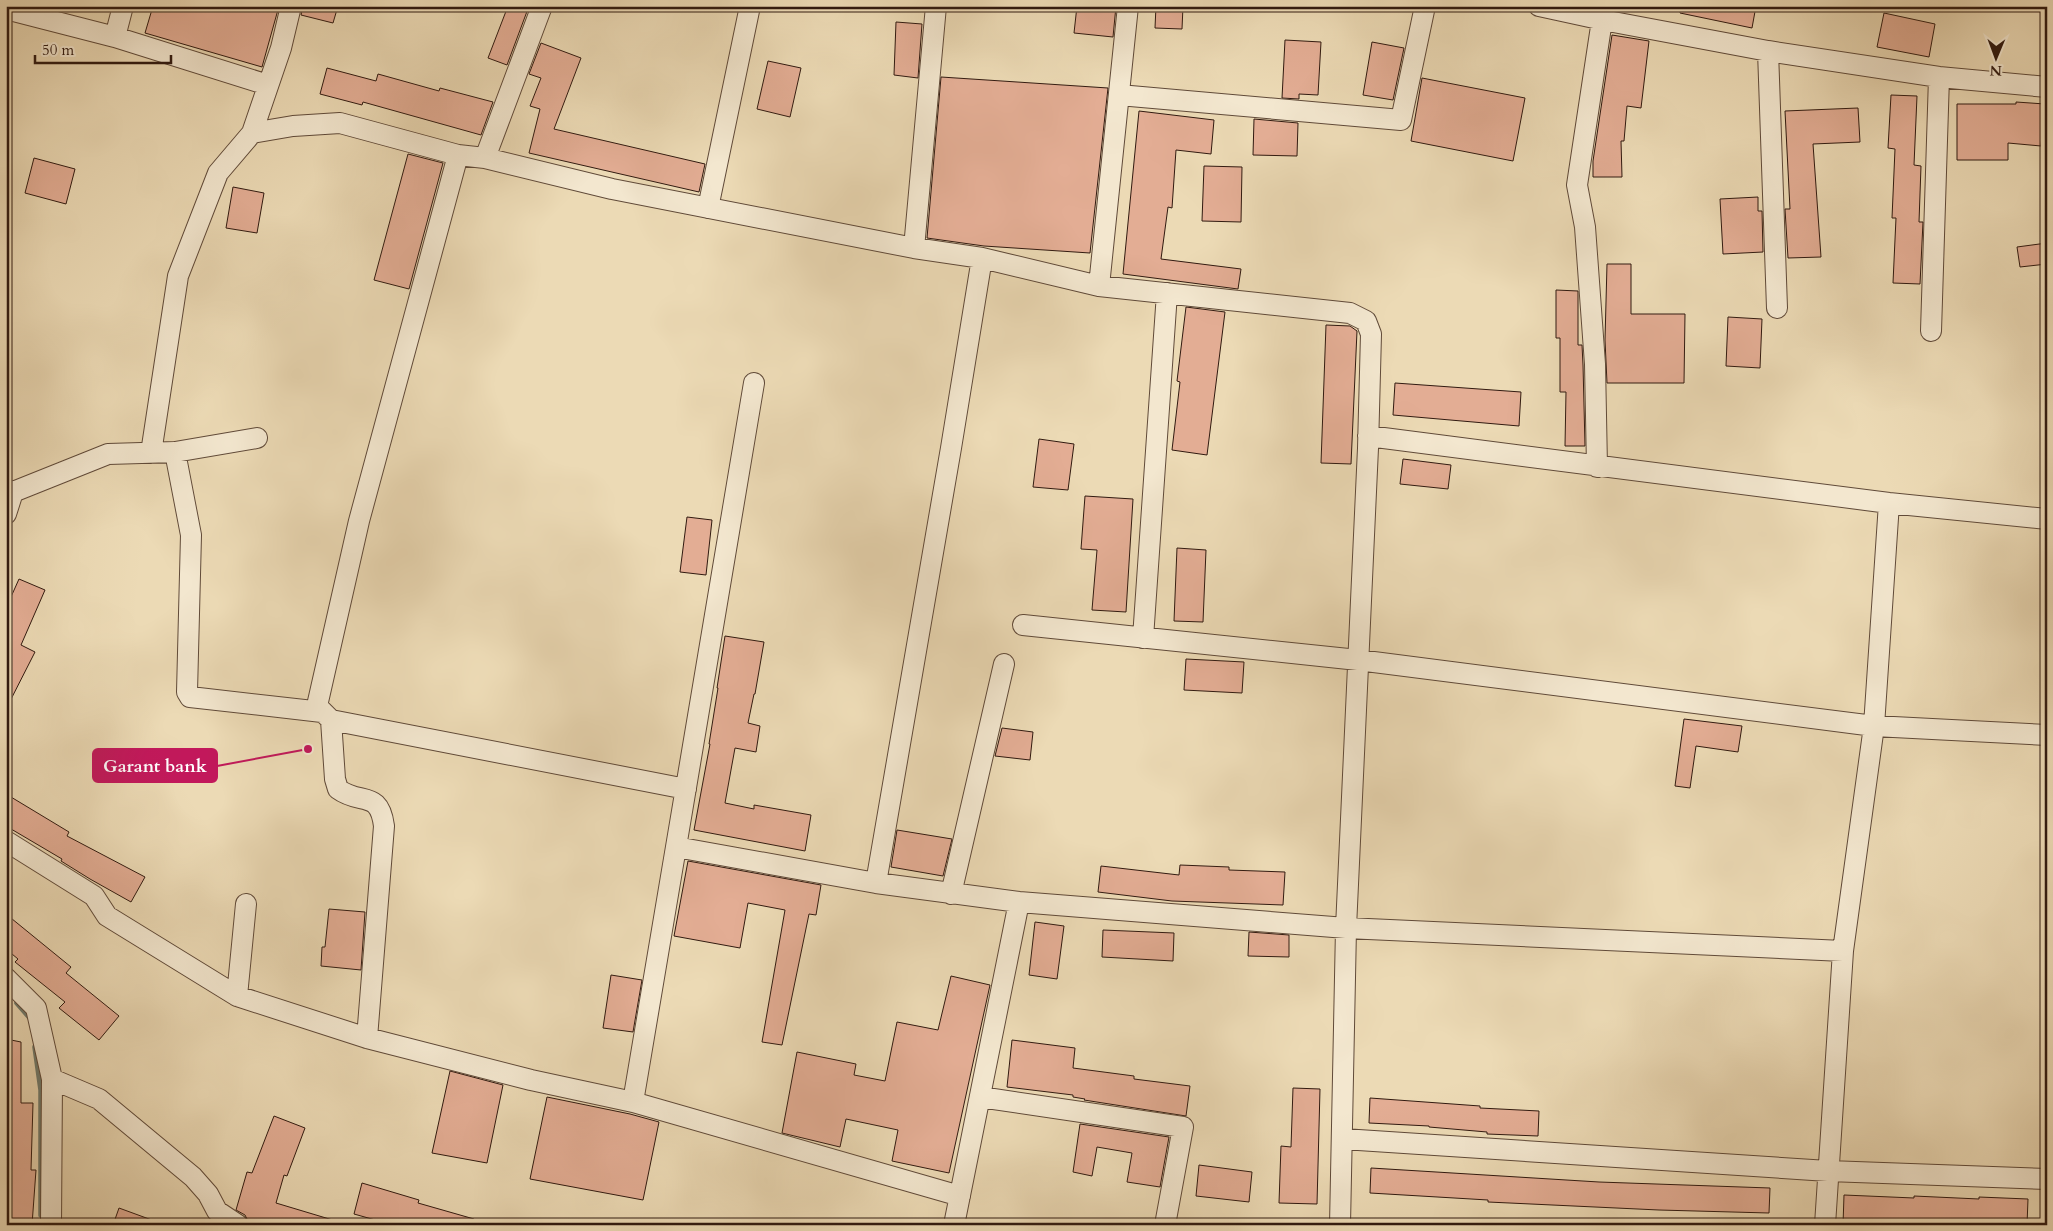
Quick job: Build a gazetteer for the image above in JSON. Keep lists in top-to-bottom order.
{
  "places": ["Garant bank"],
  "scale_bar": "50 m",
  "north": "bottom"
}
